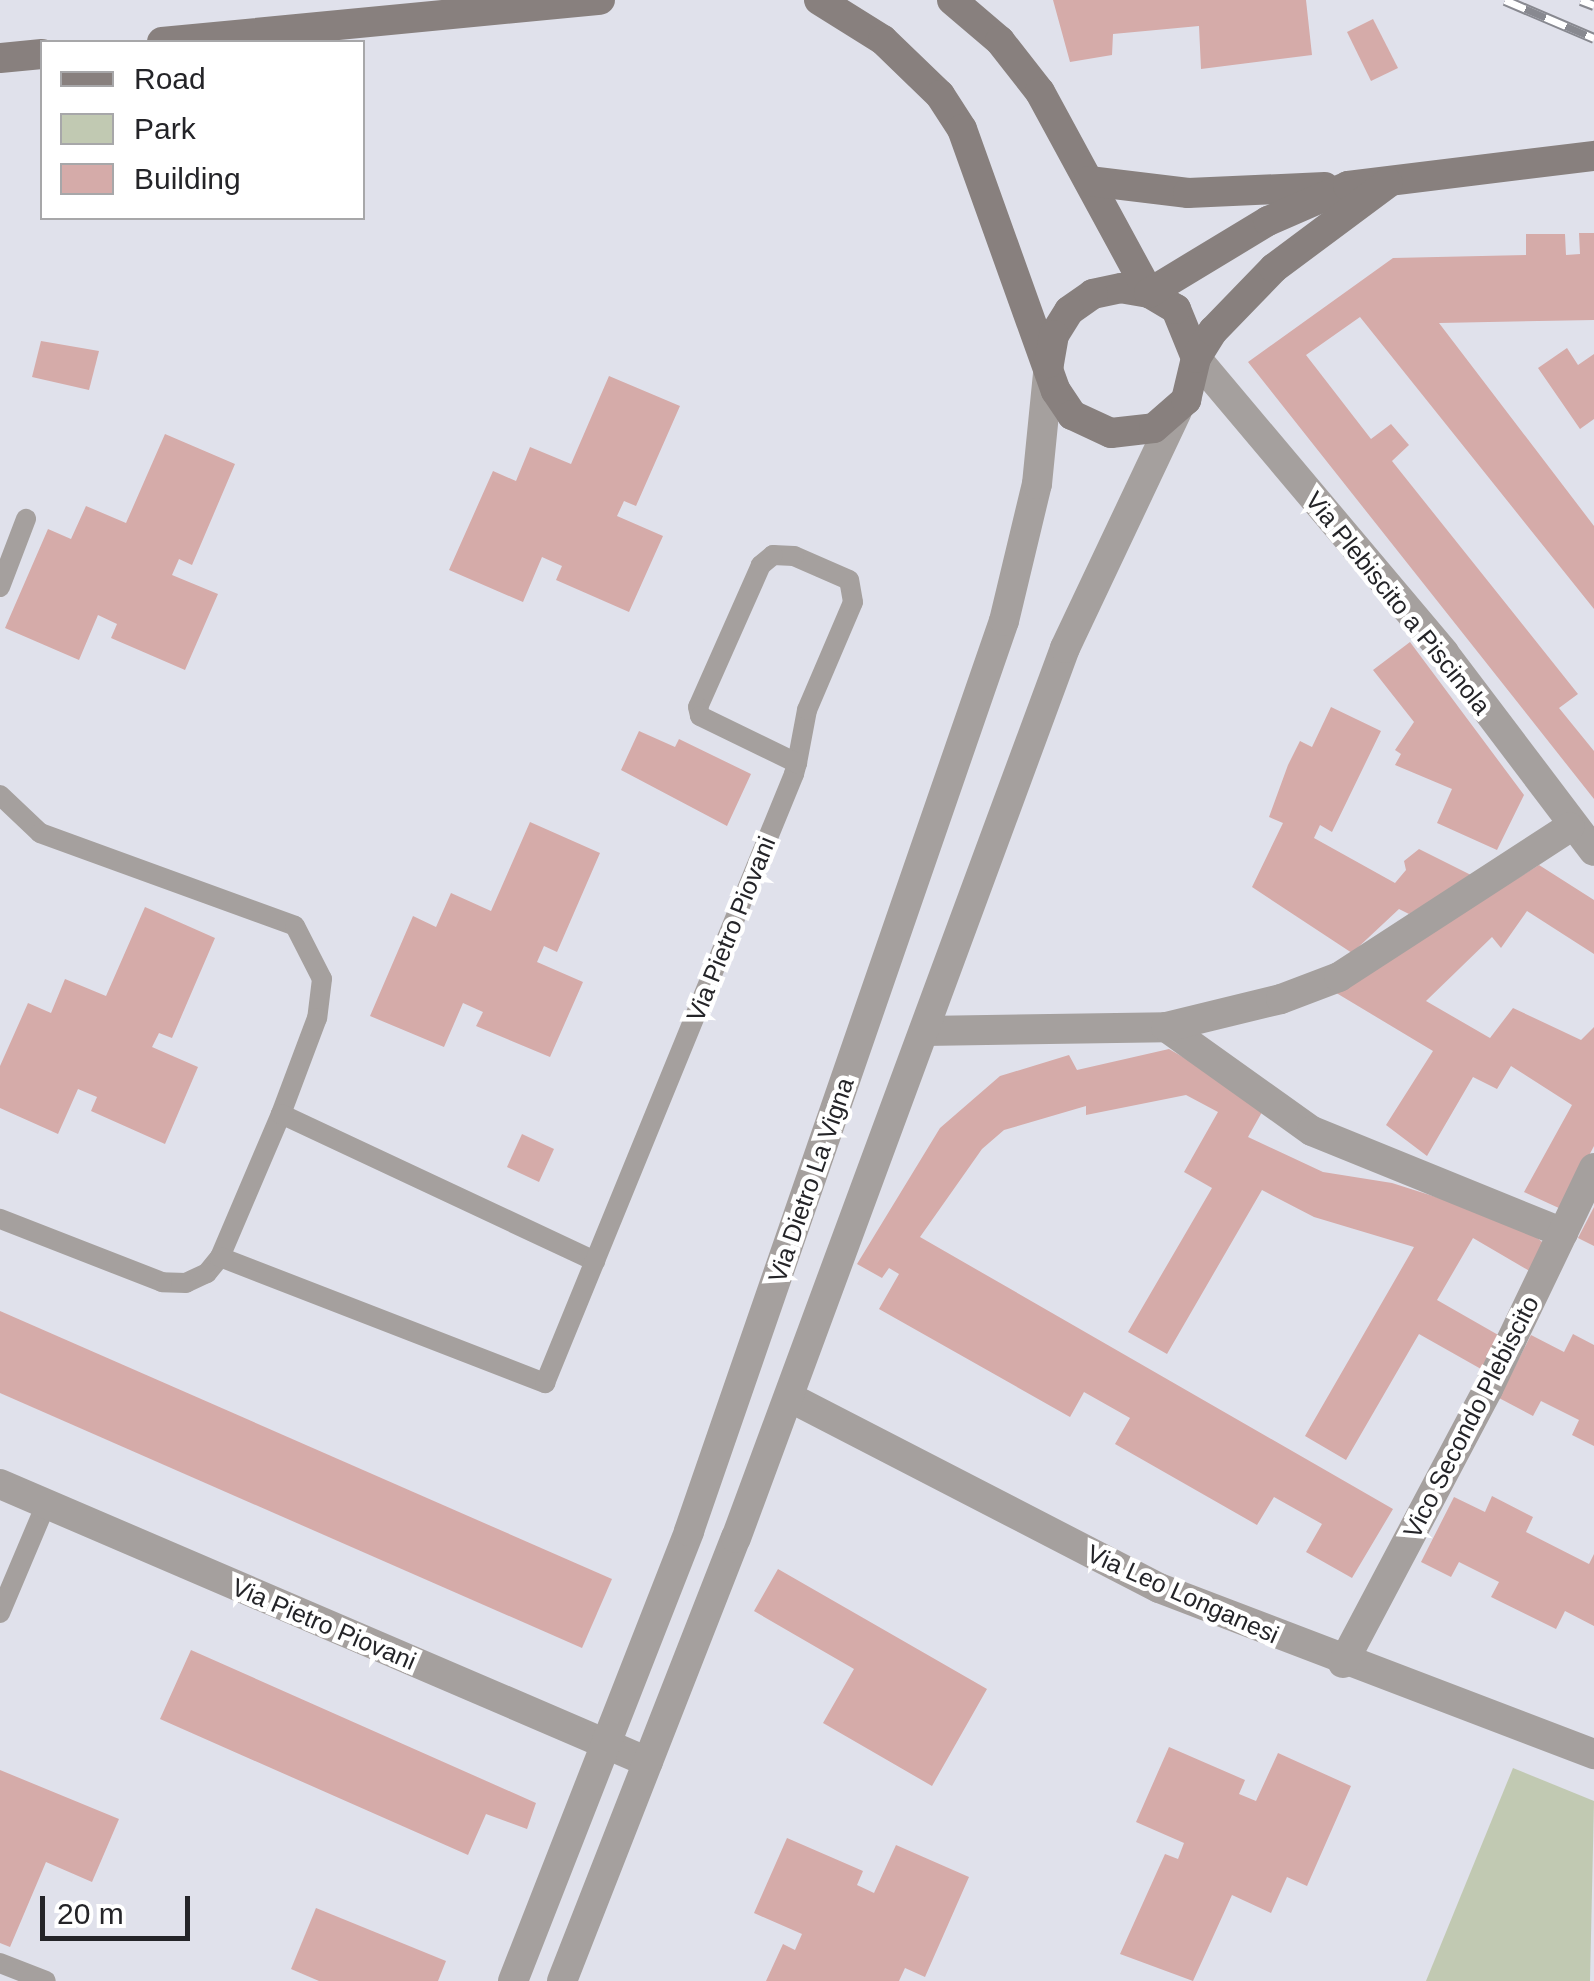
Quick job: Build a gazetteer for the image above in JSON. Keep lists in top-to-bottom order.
{
  "streets": {
    "street": [
      "Via Plebiscito a Piscinola",
      "Via Pietro Piovani",
      "Via Dietro La Vigna",
      "Vico Secondo Plebiscito",
      "Via Leo Longanesi"
    ]
  },
  "crossings": [
    ["Via Plebiscito a Piscinola", "Via Dietro La Vigna"],
    ["Via Pietro Piovani", "Via Dietro La Vigna"],
    ["Via Dietro La Vigna", "Via Leo Longanesi"],
    ["Vico Secondo Plebiscito", "Via Leo Longanesi"]
  ],
  "legend": ["Road", "Park", "Building"],
  "scale_bar": "20 m"
}
